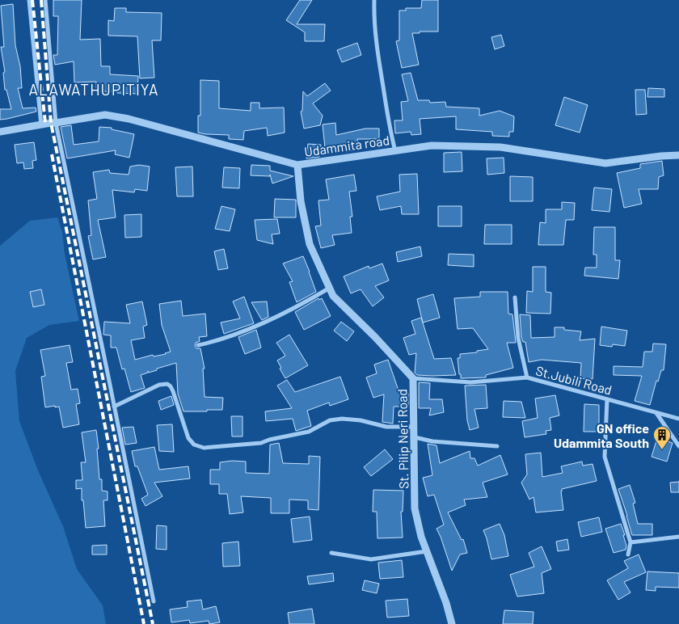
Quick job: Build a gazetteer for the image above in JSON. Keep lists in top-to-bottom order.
{
  "streets": {
    "street": ["Udammita road", "St.Jubili Road", "St. Pilip Neri Road"]
  },
  "crossings": [
    ["Udammita road", "St. Pilip Neri Road"],
    ["St.Jubili Road", "St. Pilip Neri Road"]
  ],
  "districts": ["ALAWATHUPITIYA"],
  "places": {
    "building": ["GN office Udammita South"]
  }
}
